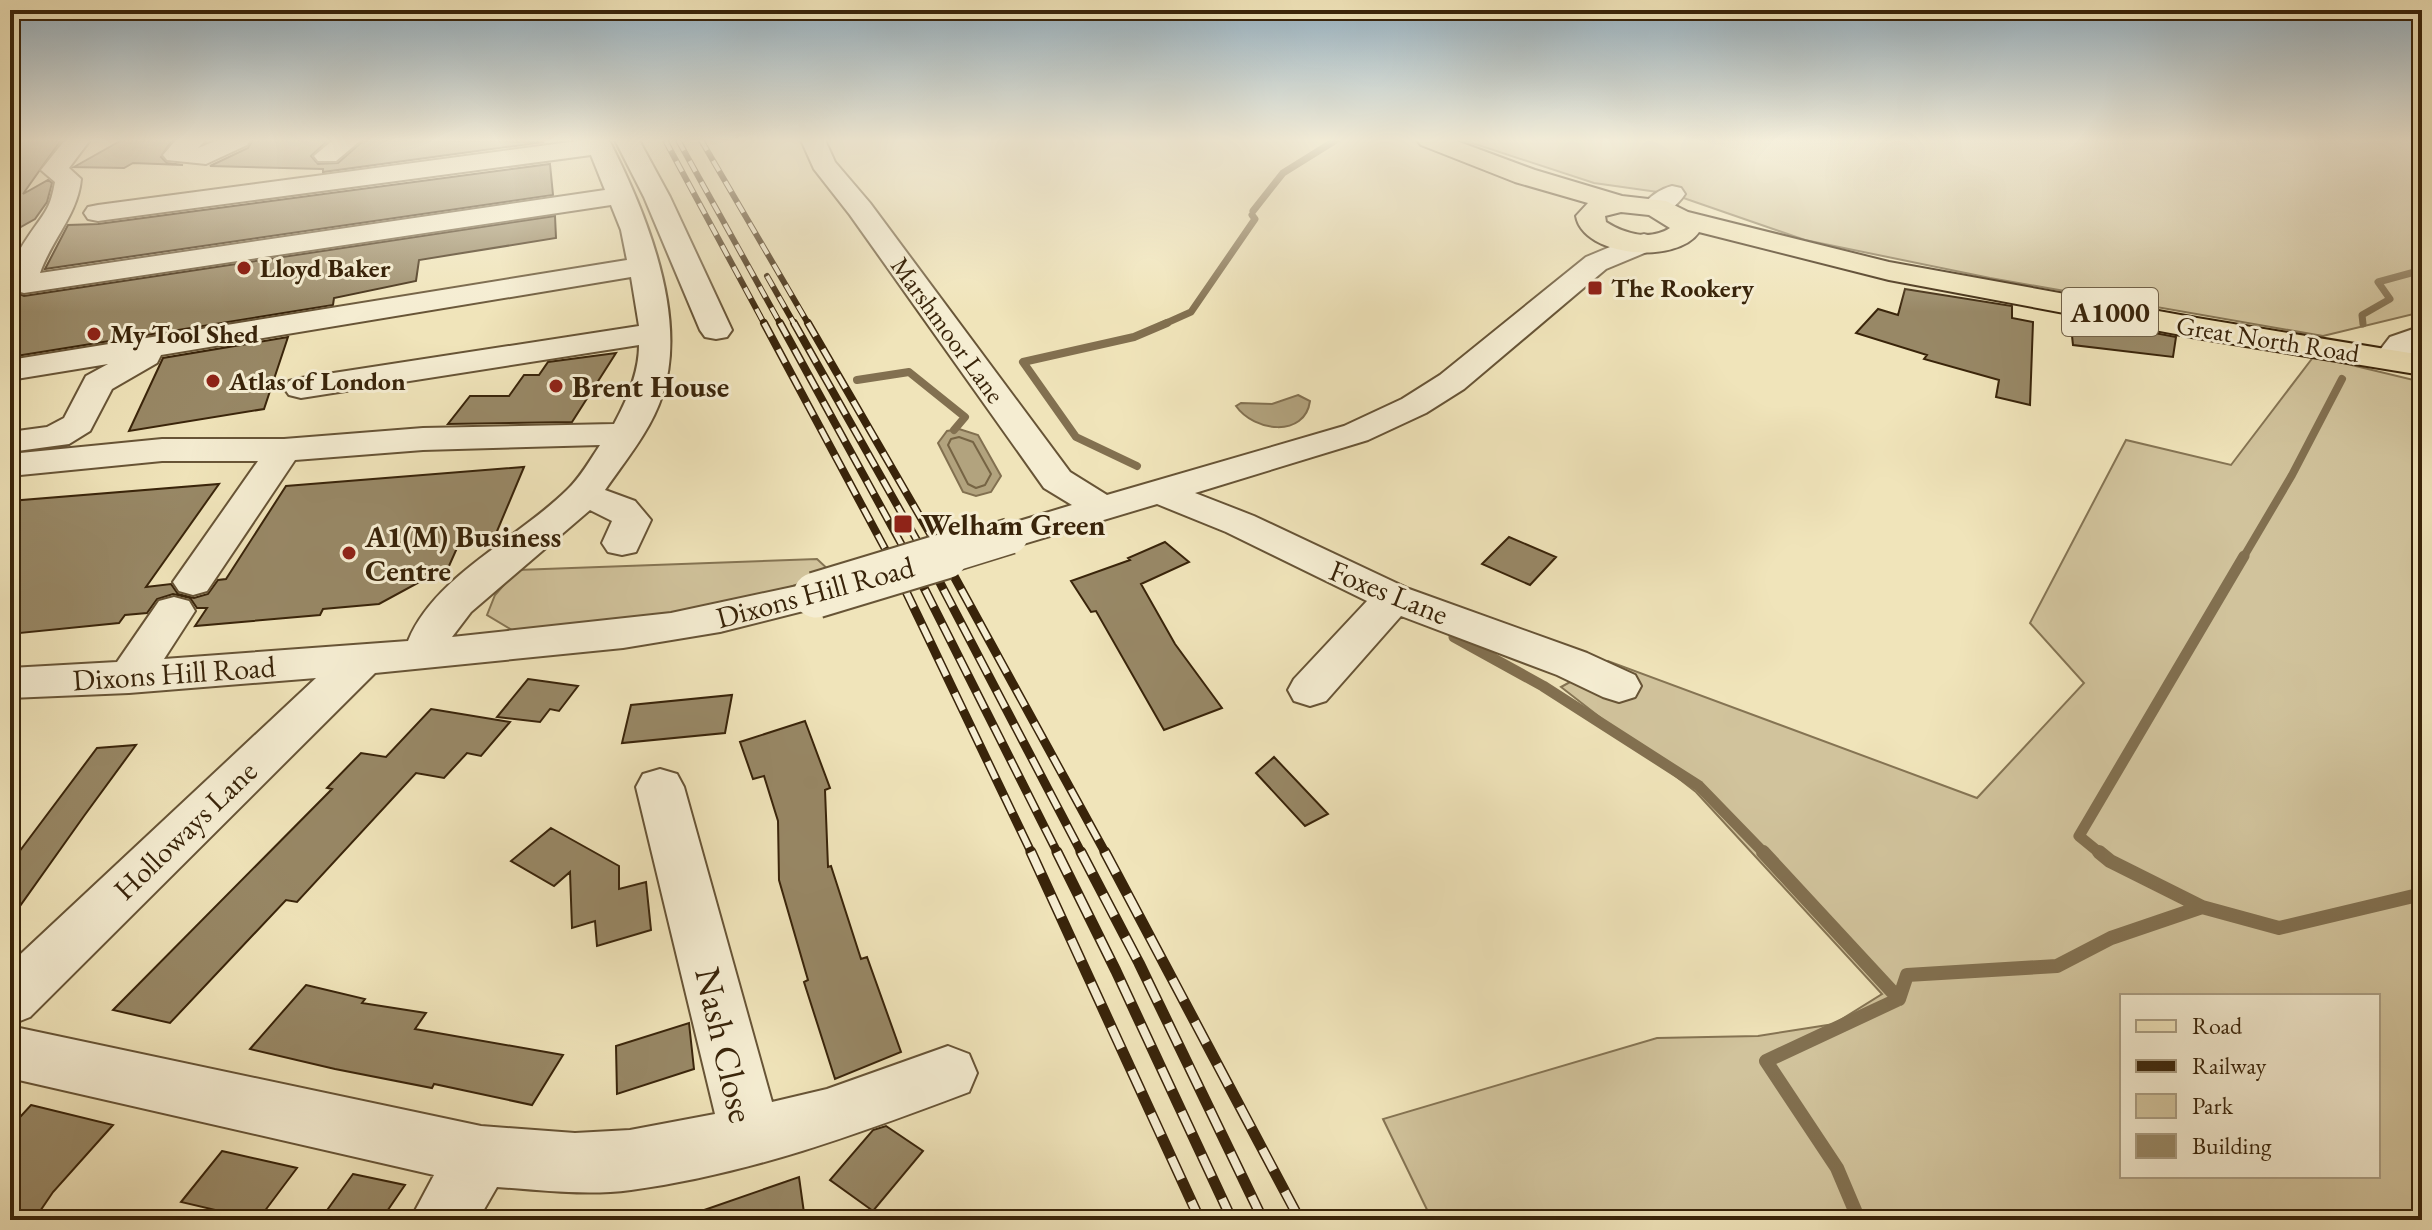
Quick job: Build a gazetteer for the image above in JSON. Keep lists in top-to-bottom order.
{
  "streets": {
    "main road": ["A1000", "Great North Road"],
    "street": [
      "Marshmoor Lane",
      "Dixons Hill Road",
      "Foxes Lane",
      "Holloways Lane",
      "Nash Close"
    ]
  },
  "crossings": [
    ["Marshmoor Lane", "Dixons Hill Road"],
    ["Dixons Hill Road", "Foxes Lane"],
    ["Dixons Hill Road", "Holloways Lane"]
  ],
  "places": {
    "other": [
      "Lloyd Baker",
      "My Tool Shed",
      "Atlas of London",
      "Brent House",
      "A1(M) Business Centre"
    ],
    "transit": ["The Rookery", "Welham Green"]
  },
  "legend": [
    "Road",
    "Railway",
    "Park",
    "Building"
  ]
}
